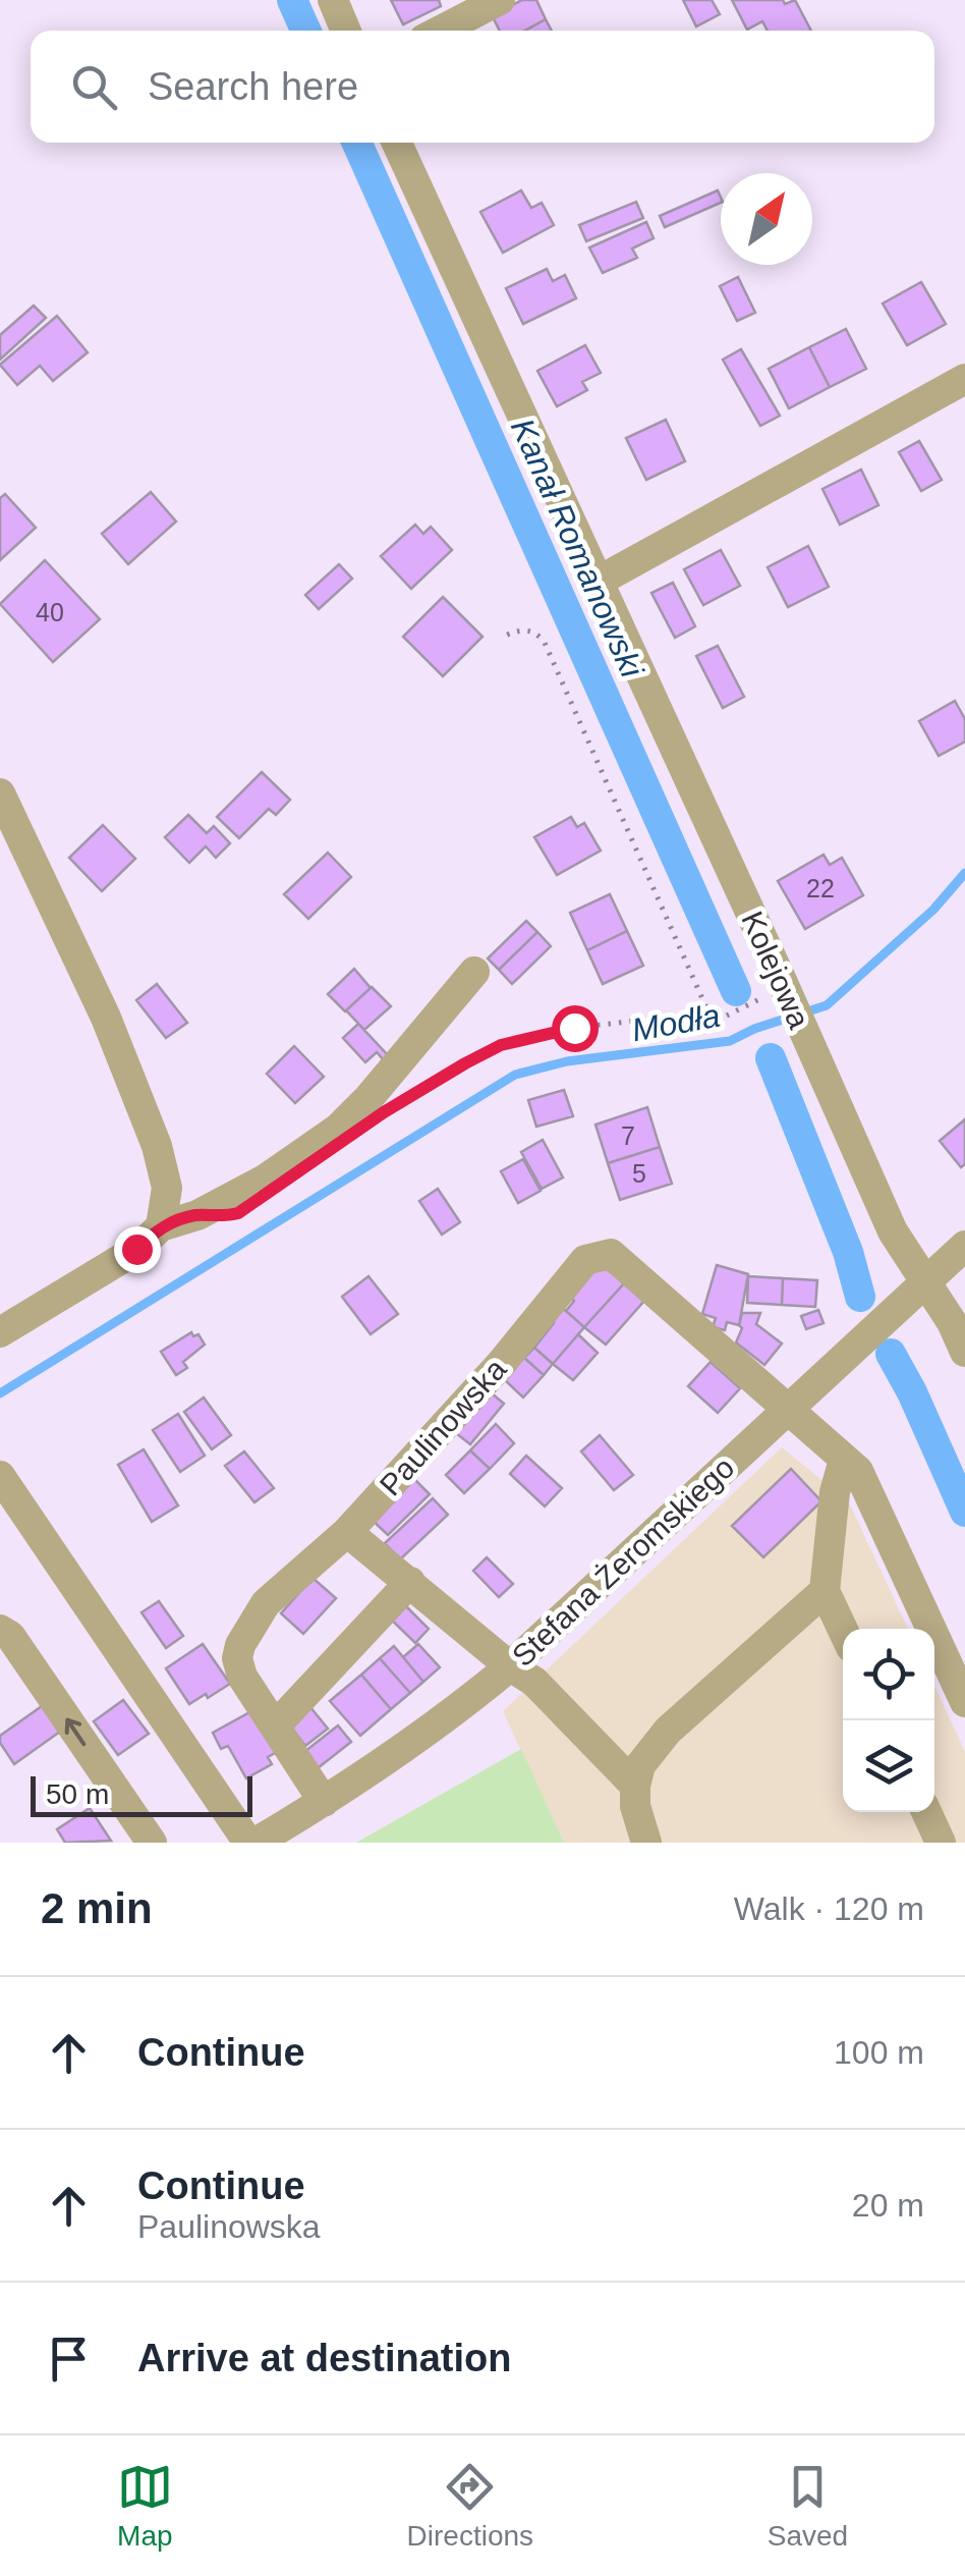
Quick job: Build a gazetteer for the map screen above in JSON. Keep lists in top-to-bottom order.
{
  "streets": {
    "street": ["Kolejowa", "Paulinowska", "Stefana Żeromskiego"]
  },
  "crossings": [
    ["Kolejowa", "Stefana Żeromskiego"],
    ["Paulinowska", "Stefana Żeromskiego"]
  ],
  "water": ["Kanał Romanowski", "Modła"],
  "house_numbers": [
    "40",
    "22",
    "7",
    "5"
  ],
  "scale_bar": "50 m",
  "north": "top right",
  "page": {
    "search": "Search here",
    "scale": "50 m",
    "heading": ["2 min", "Walk · 120 m"],
    "list": [
      ["Continue", "100 m"],
      ["Continue", "Paulinowska", "20 m"],
      "Arrive at destination"
    ],
    "nav": ["Map", "Directions", "Saved"]
  }
}
